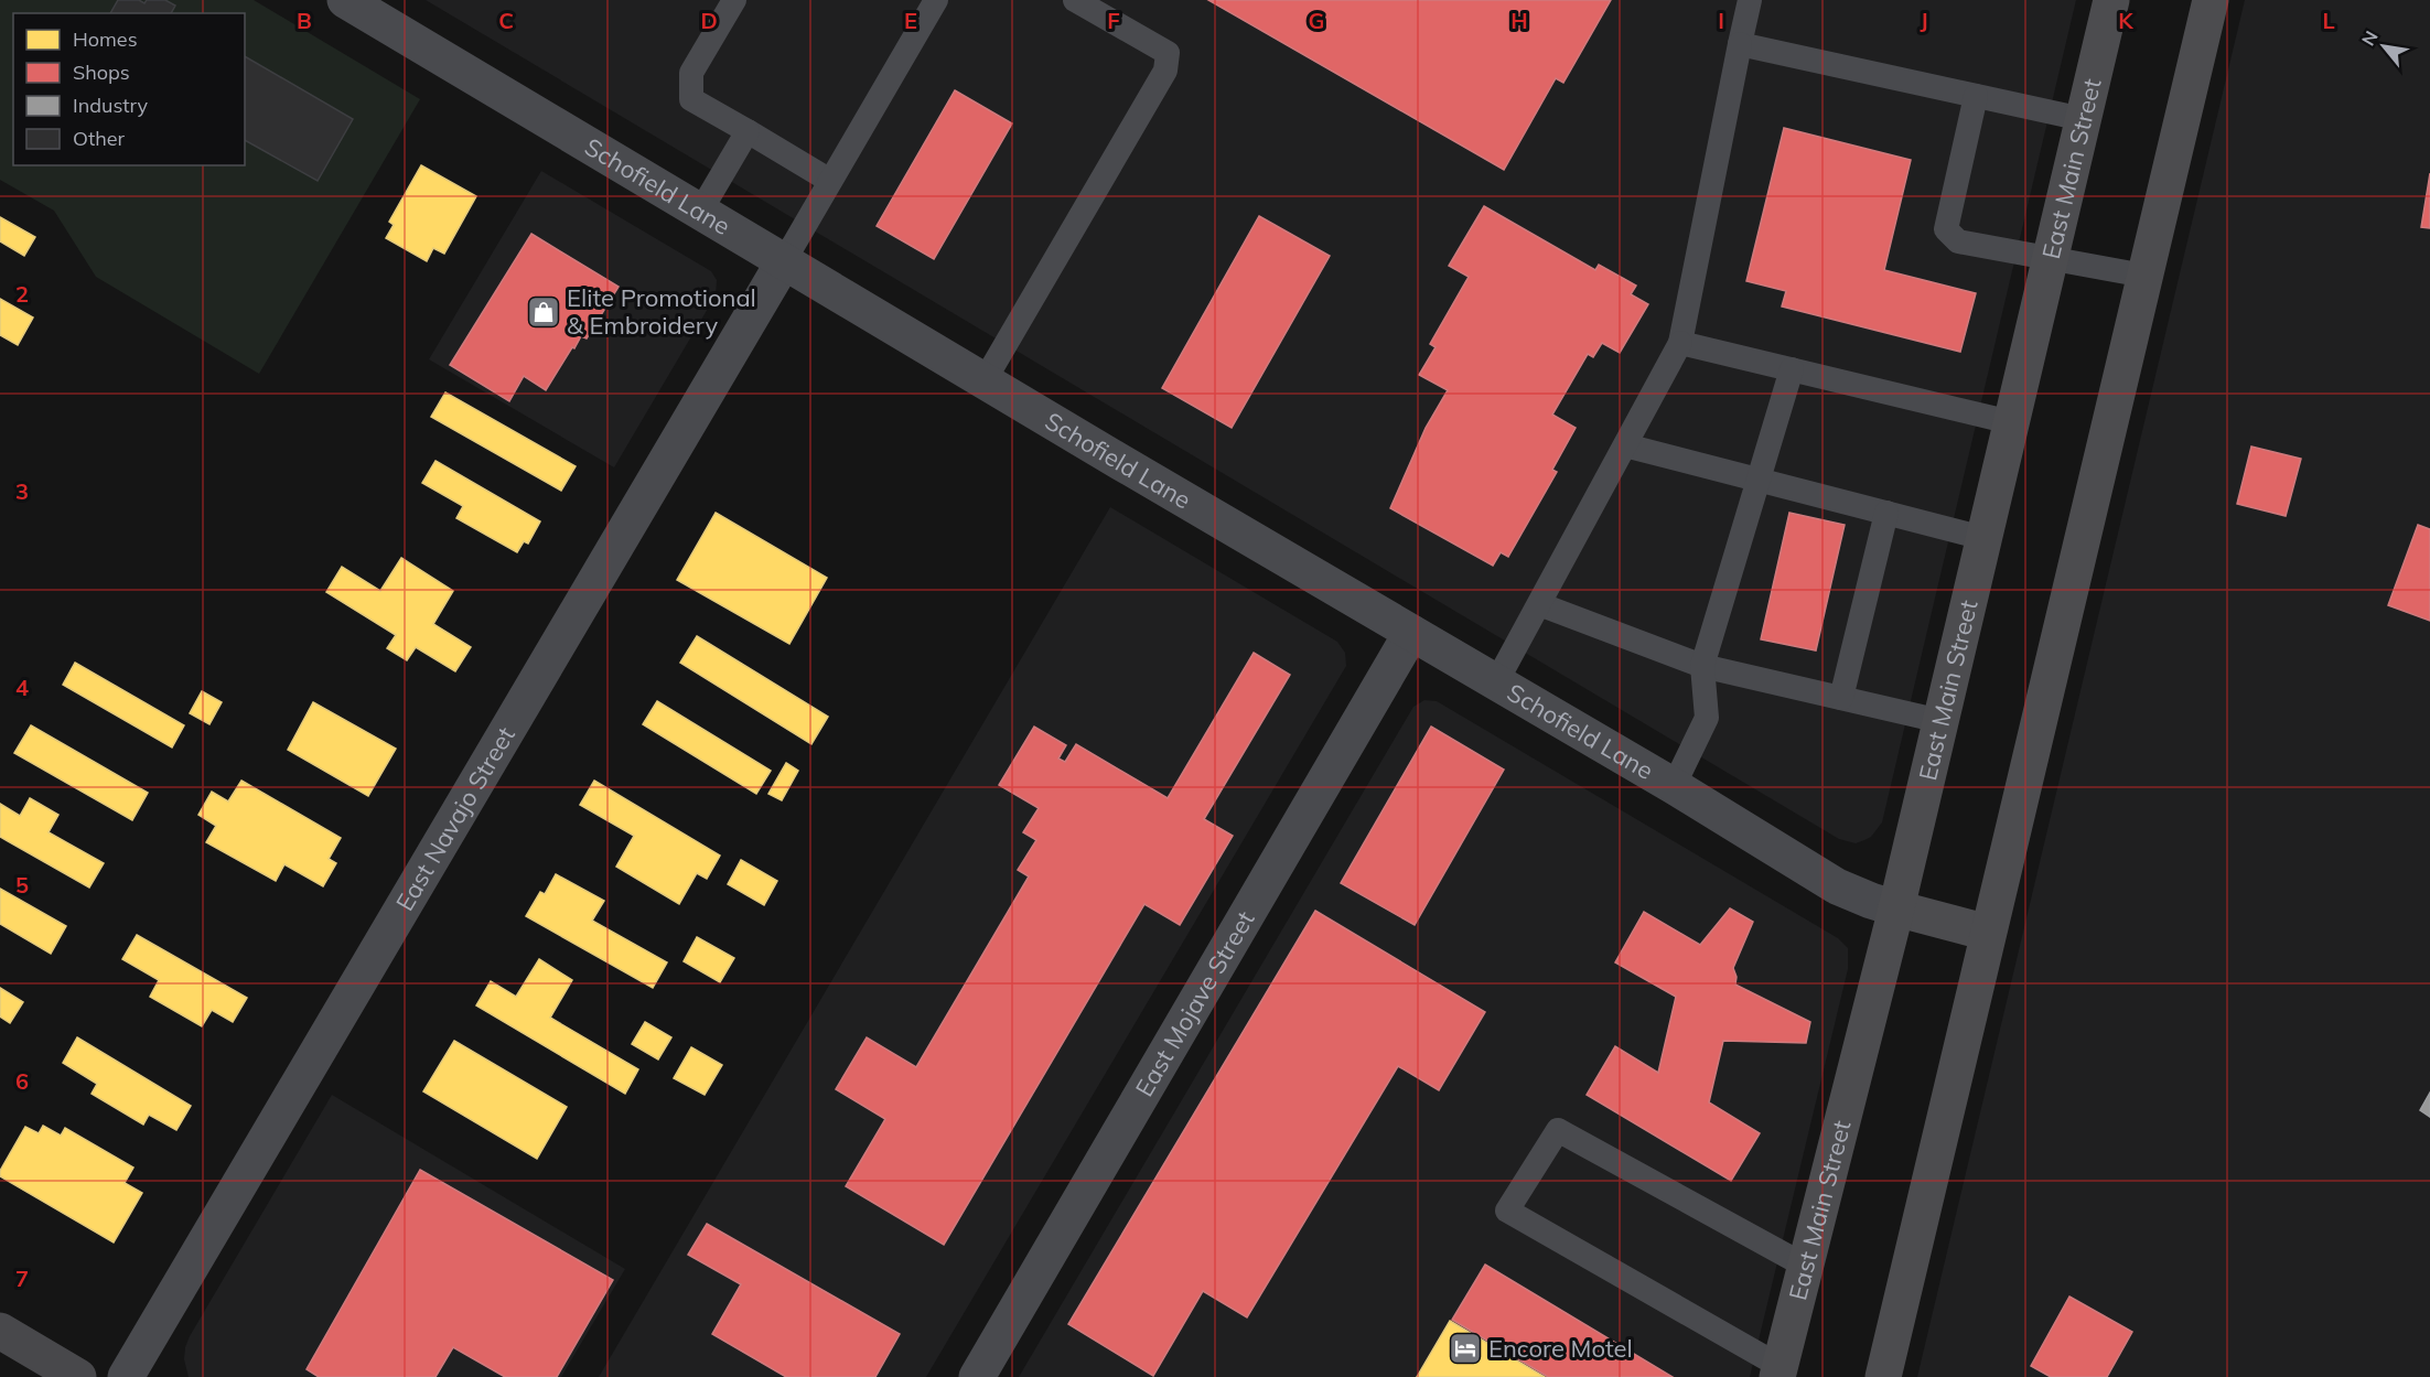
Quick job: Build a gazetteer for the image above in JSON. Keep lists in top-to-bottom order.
{
  "streets": {
    "main road": ["East Main Street"],
    "street": ["Schofield Lane", "East Navajo Street", "East Mojave Street"]
  },
  "crossings": [
    ["East Main Street", "Schofield Lane"],
    ["Schofield Lane", "East Navajo Street"],
    ["Schofield Lane", "East Mojave Street"]
  ],
  "places": {
    "shop": ["Elite Promotional & Embroidery"],
    "hotel": ["Encore Motel"]
  },
  "legend": [
    "Homes",
    "Shops",
    "Industry",
    "Other"
  ],
  "north": "top left",
  "grid": {
    "columns": [
      "B",
      "C",
      "D",
      "E",
      "F",
      "G",
      "H",
      "I",
      "J",
      "K",
      "L"
    ],
    "rows": [
      "2",
      "3",
      "4",
      "5",
      "6",
      "7"
    ]
  }
}
